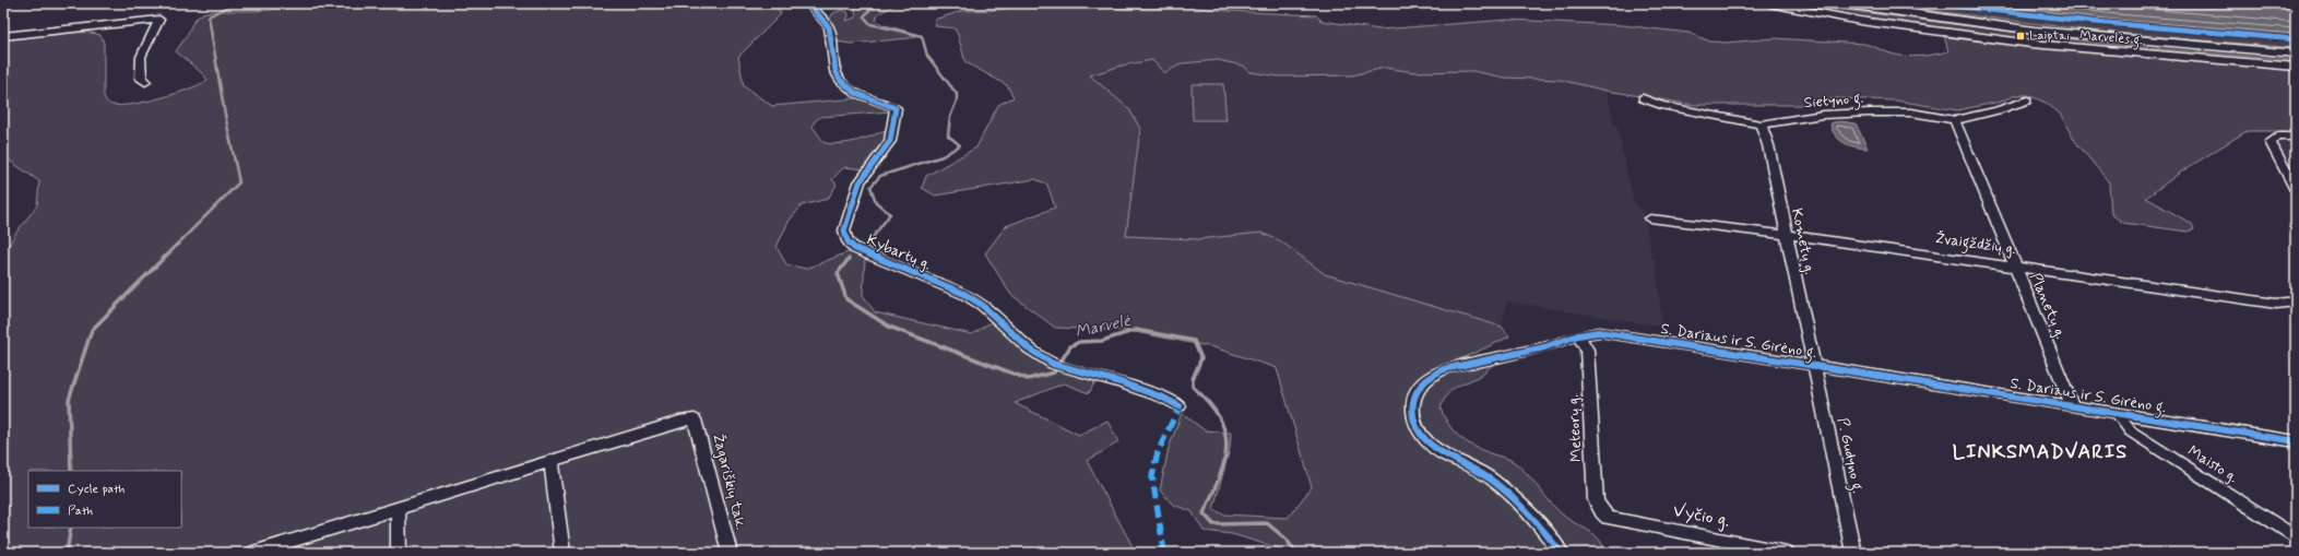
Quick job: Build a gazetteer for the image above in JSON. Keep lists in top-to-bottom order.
{
  "streets": {
    "street": [
      "Marvelės g.",
      "Sietyno g.",
      "Kometų g.",
      "Žvaigždžių g.",
      "Kybartų g.",
      "Planetų g.",
      "S. Dariaus ir S. Girėno g.",
      "Meteorų g.",
      "P. Gudyno g.",
      "Maisto g.",
      "Žagariškių tak.",
      "Vyčio g."
    ]
  },
  "crossings": [
    ["Sietyno g.", "Kometų g."],
    ["Sietyno g.", "Planetų g."],
    ["Kometų g.", "Žvaigždžių g."],
    ["Kometų g.", "S. Dariaus ir S. Girėno g."],
    ["Kometų g.", "P. Gudyno g."],
    ["Žvaigždžių g.", "Planetų g."],
    ["Planetų g.", "S. Dariaus ir S. Girėno g."],
    ["S. Dariaus ir S. Girėno g.", "Meteorų g."],
    ["S. Dariaus ir S. Girėno g.", "P. Gudyno g."],
    ["S. Dariaus ir S. Girėno g.", "Maisto g."],
    ["Meteorų g.", "Vyčio g."]
  ],
  "districts": ["LINKSMADVARIS"],
  "water": ["Marvelė"],
  "places": {
    "transit": ["Laiptai"]
  },
  "legend": ["Cycle path", "Path"]
}
